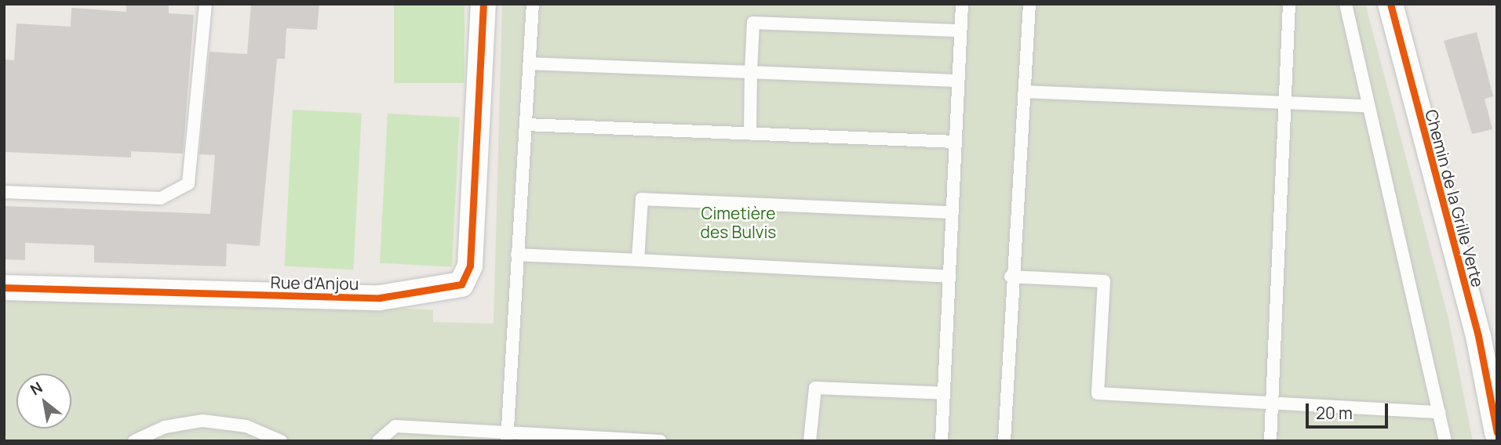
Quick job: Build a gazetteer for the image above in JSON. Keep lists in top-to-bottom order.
{
  "streets": {
    "street": ["Chemin de la Grille Verte", "Rue d'Anjou"]
  },
  "parks": ["Cimetière des Bulvis"],
  "scale_bar": "20 m",
  "north": "top left"
}
